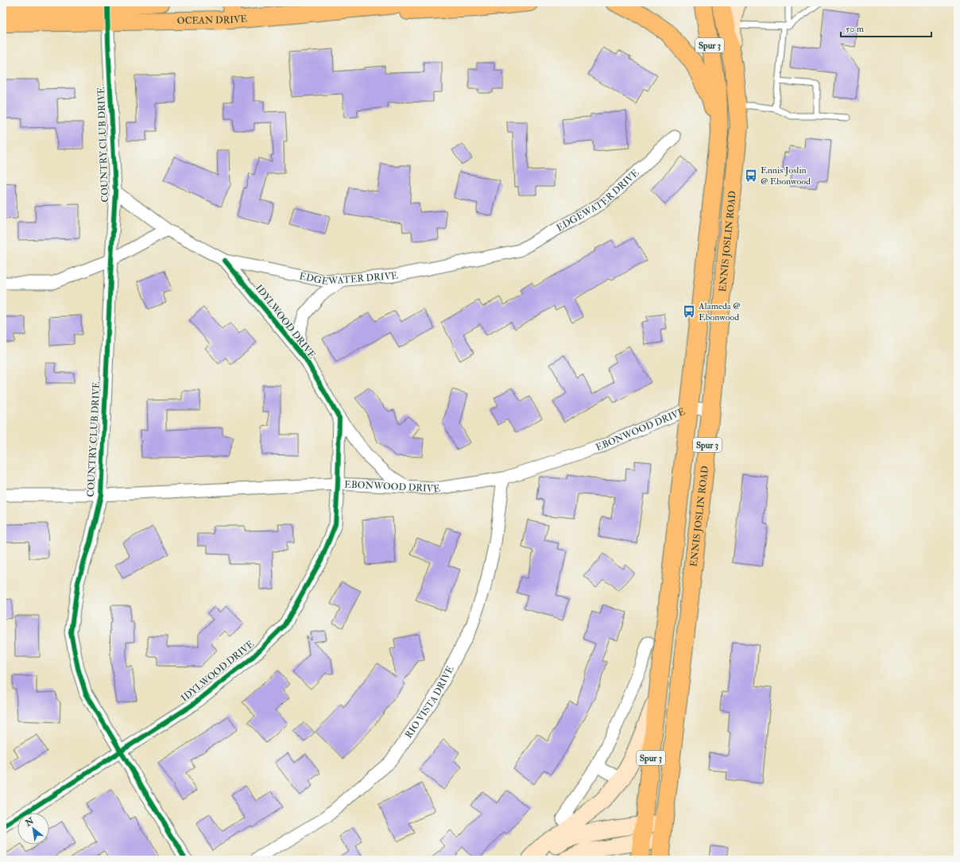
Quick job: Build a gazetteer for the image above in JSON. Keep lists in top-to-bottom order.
{
  "streets": {
    "main road": ["OCEAN DRIVE", "Spur 3", "ENNIS JOSLIN ROAD"],
    "street": [
      "COUNTRY CLUB DRIVE",
      "EDGEWATER DRIVE",
      "IDYLWOOD DRIVE",
      "EBONWOOD DRIVE",
      "RIO VISTA DRIVE"
    ]
  },
  "crossings": [
    ["OCEAN DRIVE", "COUNTRY CLUB DRIVE"],
    ["Spur 3", "EBONWOOD DRIVE"],
    ["COUNTRY CLUB DRIVE", "EDGEWATER DRIVE"],
    ["COUNTRY CLUB DRIVE", "IDYLWOOD DRIVE"],
    ["COUNTRY CLUB DRIVE", "EBONWOOD DRIVE"],
    ["EDGEWATER DRIVE", "IDYLWOOD DRIVE"],
    ["ENNIS JOSLIN ROAD", "EBONWOOD DRIVE"],
    ["IDYLWOOD DRIVE", "EBONWOOD DRIVE"],
    ["EBONWOOD DRIVE", "RIO VISTA DRIVE"]
  ],
  "places": {
    "bus stop": ["Ennis Joslin @ Ebonwood", "Alameda @ Ebonwood"]
  },
  "scale_bar": "50 m",
  "north": "top left"
}
